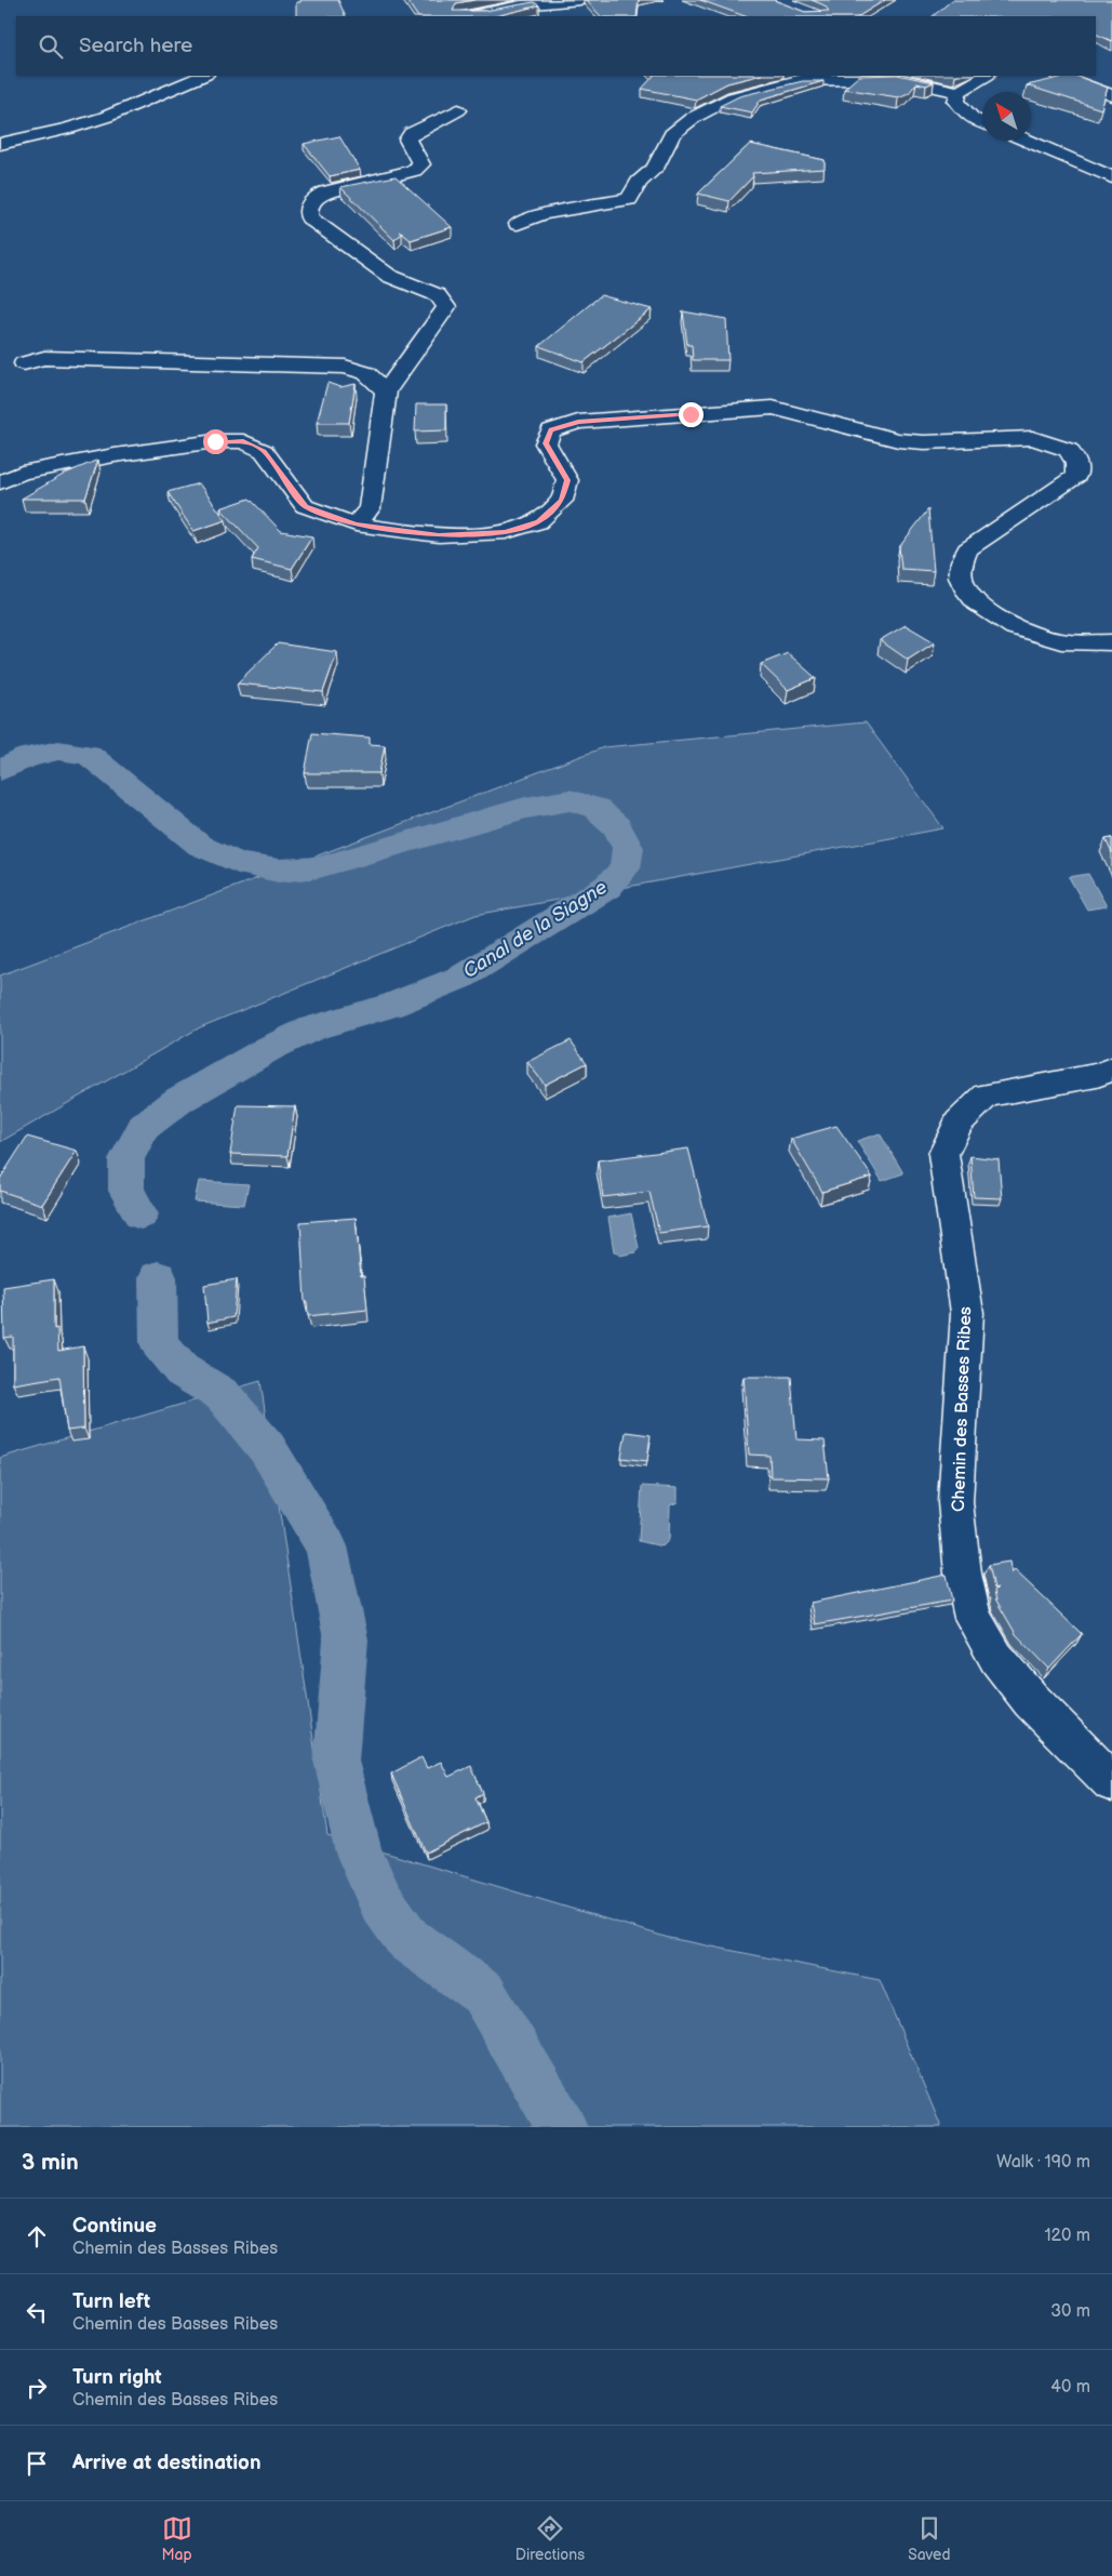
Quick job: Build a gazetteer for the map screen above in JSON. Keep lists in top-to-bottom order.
{
  "streets": {
    "street": ["Chemin des Basses Ribes"]
  },
  "water": ["Canal de la Siagne"],
  "north": "top left",
  "page": {
    "search": "Search here",
    "heading": ["3 min", "Walk · 190 m"],
    "list": [
      ["Continue", "Chemin des Basses Ribes", "120 m"],
      ["Turn left", "Chemin des Basses Ribes", "30 m"],
      ["Turn right", "Chemin des Basses Ribes", "40 m"],
      "Arrive at destination"
    ],
    "nav": ["Map", "Directions", "Saved"]
  }
}
